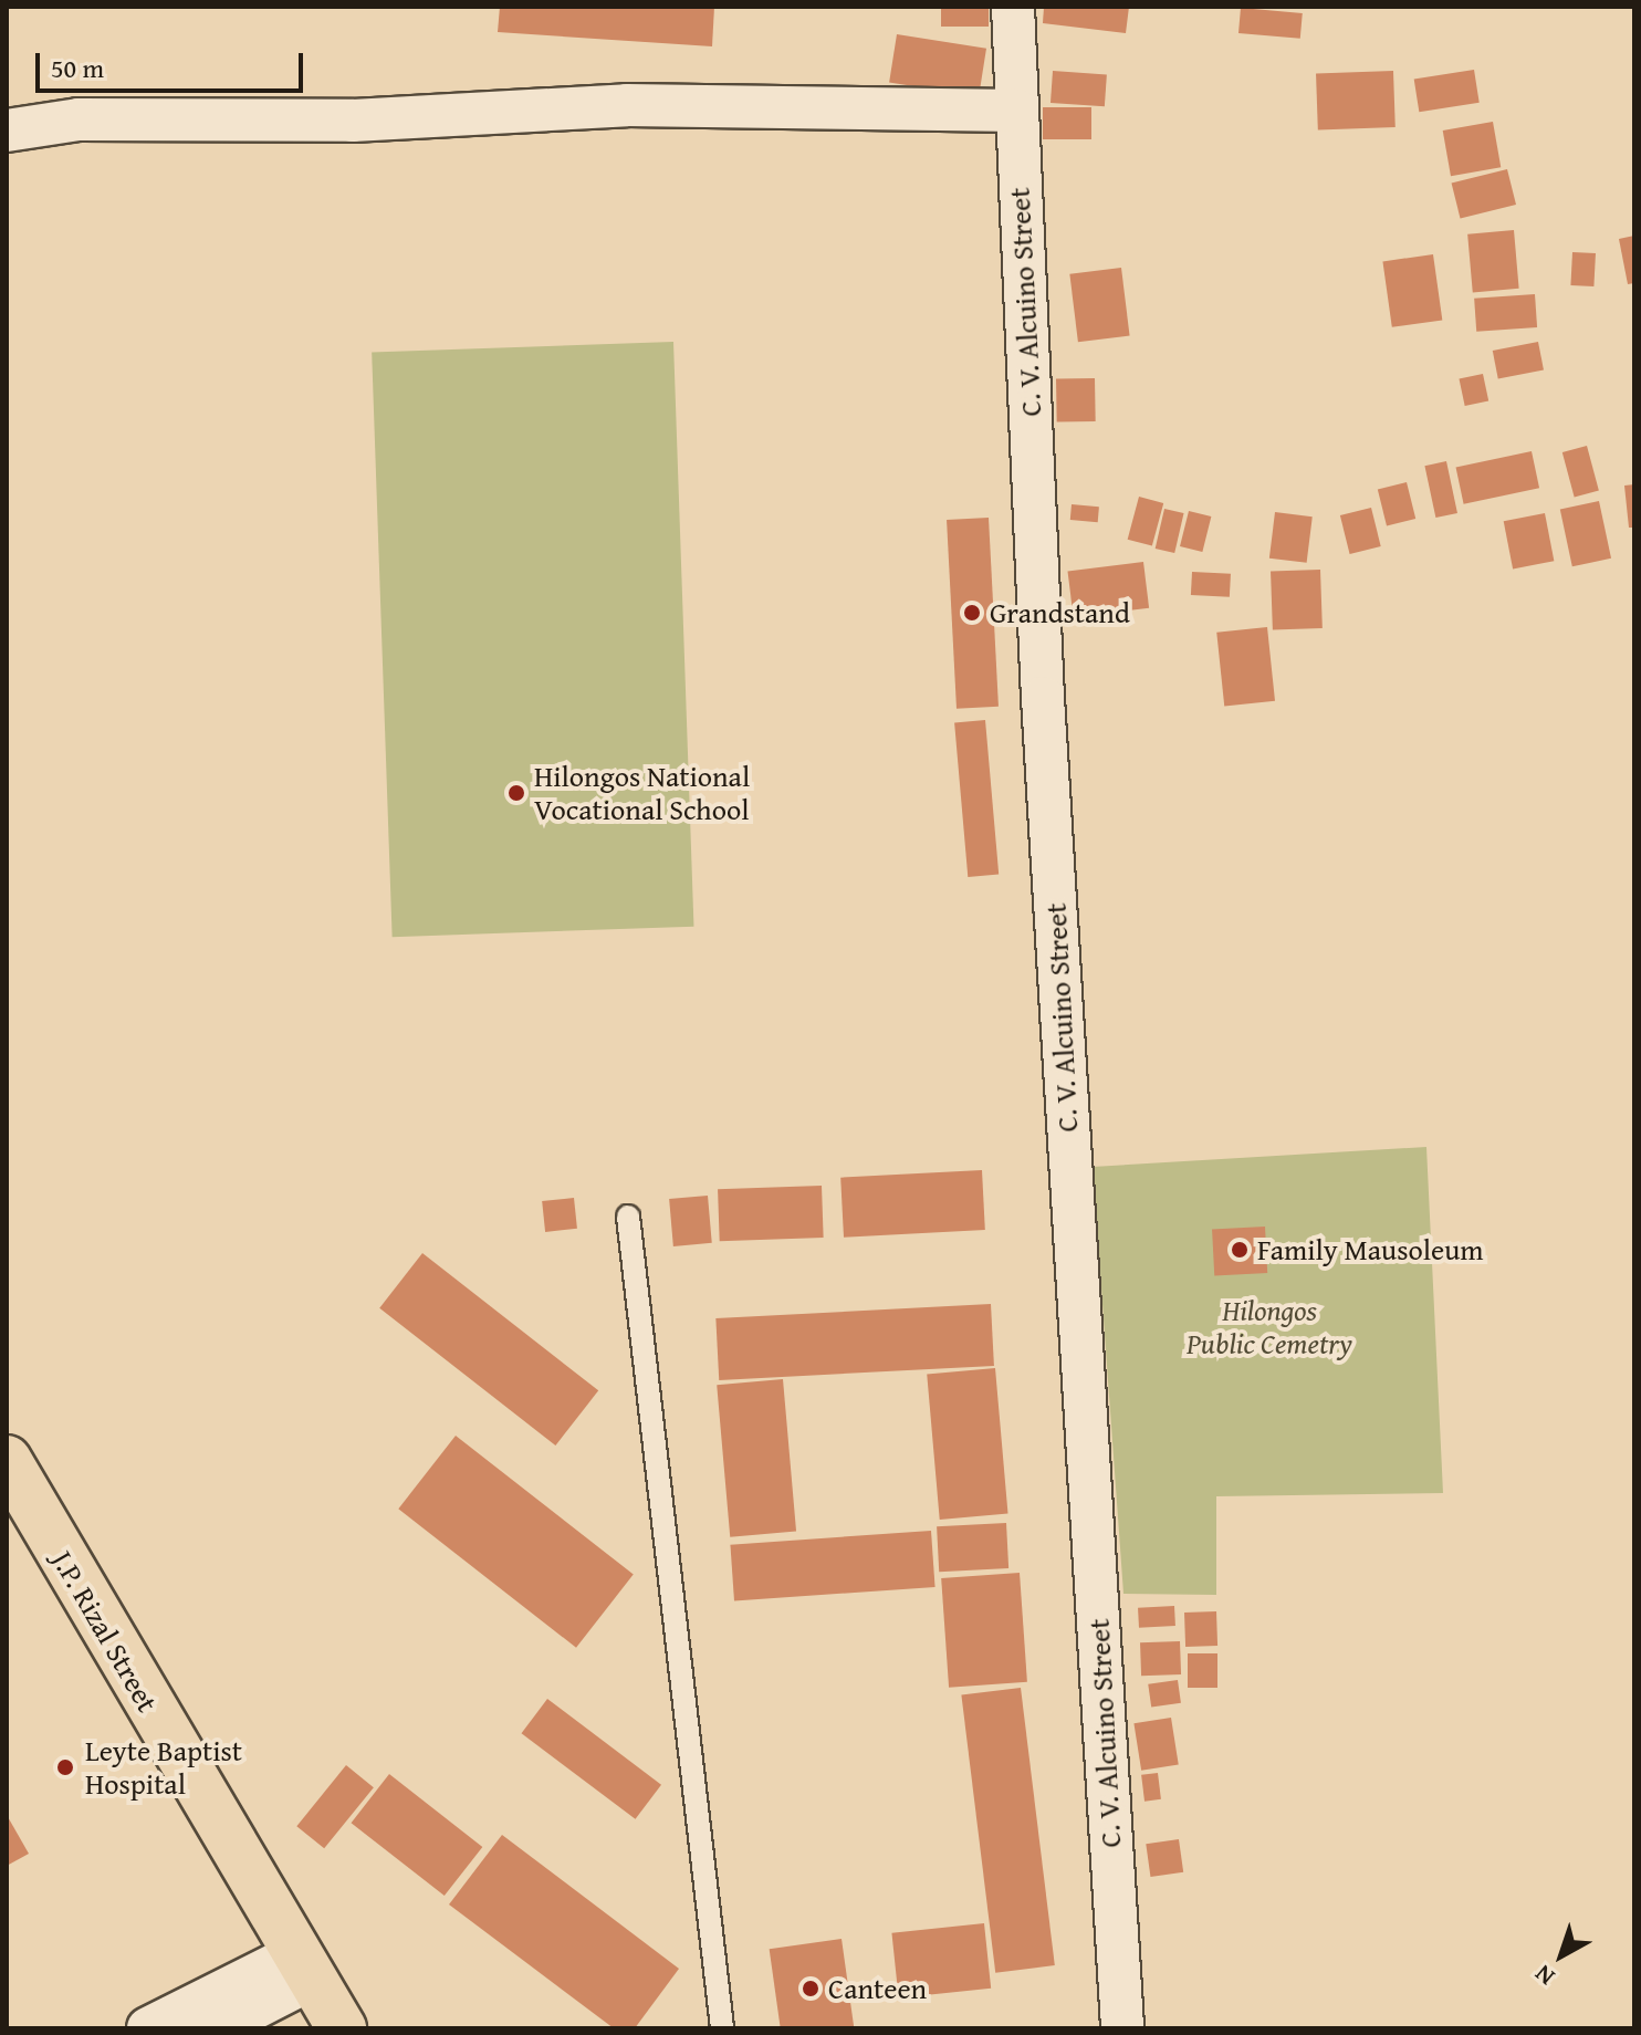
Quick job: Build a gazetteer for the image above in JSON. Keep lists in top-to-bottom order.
{
  "streets": {
    "main road": ["J.P. Rizal Street"],
    "street": ["C. V. Alcuino Street"]
  },
  "parks": ["Hilongos Public Cemetry"],
  "places": [
    "Grandstand",
    "Hilongos National Vocational School",
    "Family Mausoleum",
    "Leyte Baptist Hospital",
    "Canteen"
  ],
  "scale_bar": "50 m",
  "north": "bottom left"
}
